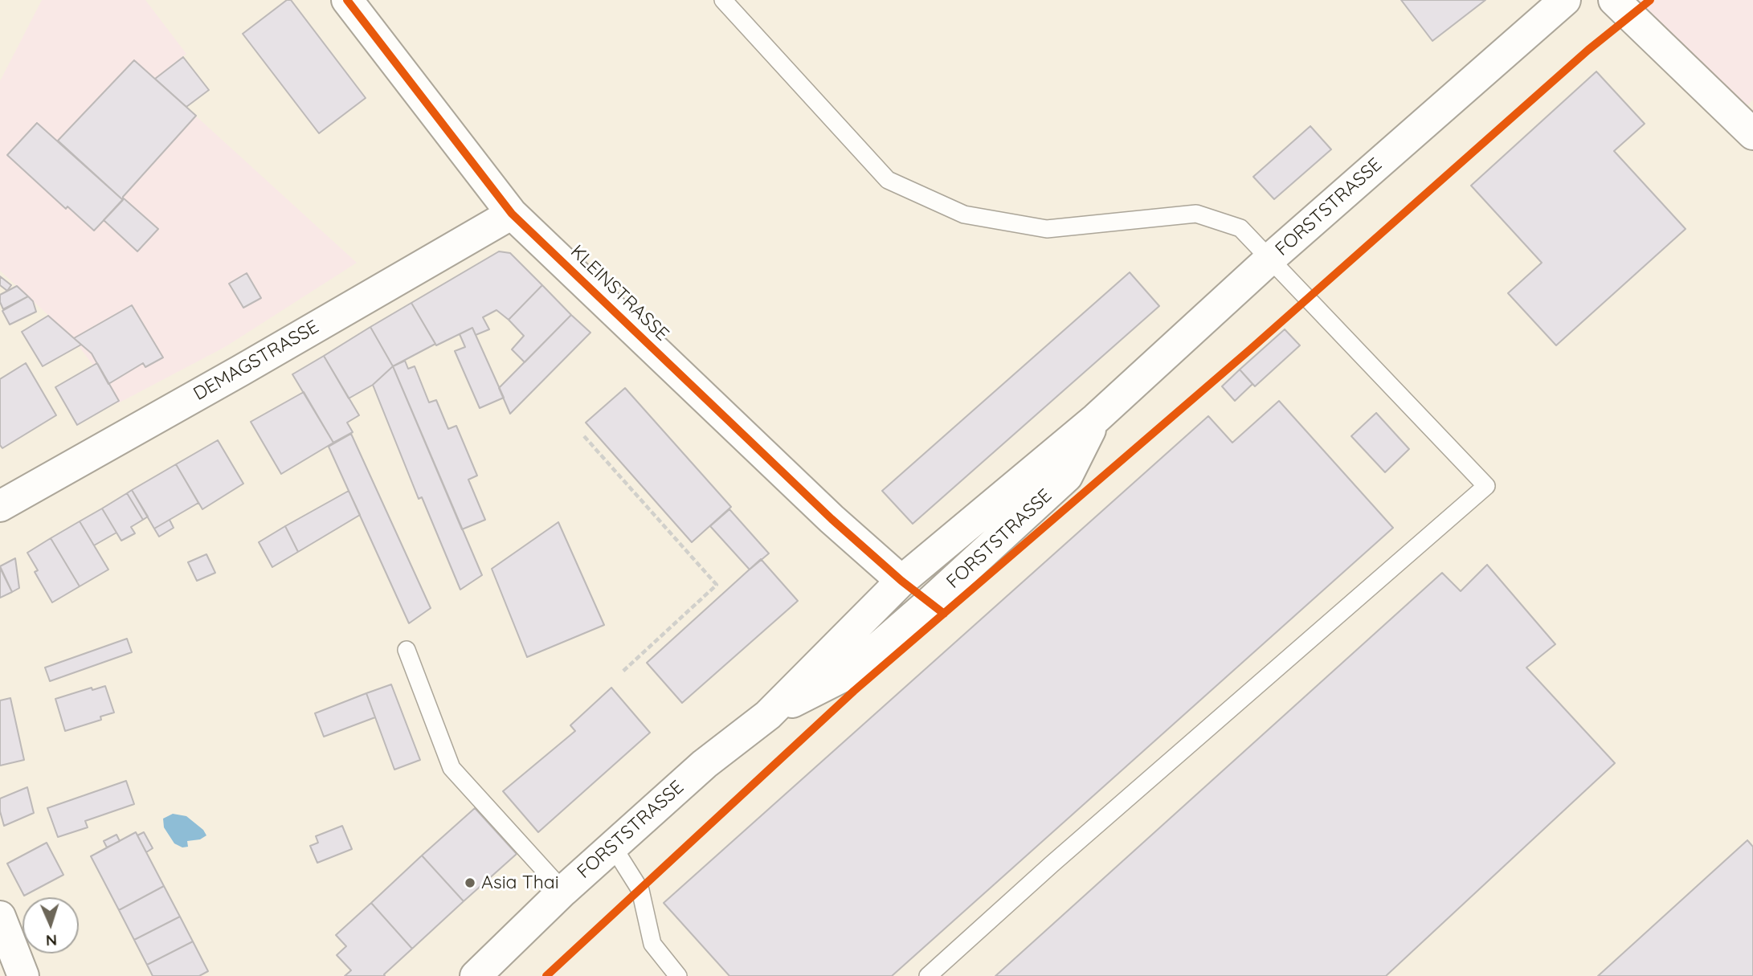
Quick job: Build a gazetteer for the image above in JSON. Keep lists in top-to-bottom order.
{
  "streets": {
    "main road": ["FORSTSTRASSE", "KLEINSTRASSE", "DEMAGSTRASSE"]
  },
  "crossings": [
    ["FORSTSTRASSE", "KLEINSTRASSE"],
    ["KLEINSTRASSE", "DEMAGSTRASSE"]
  ],
  "places": ["Asia Thai"],
  "north": "bottom"
}
